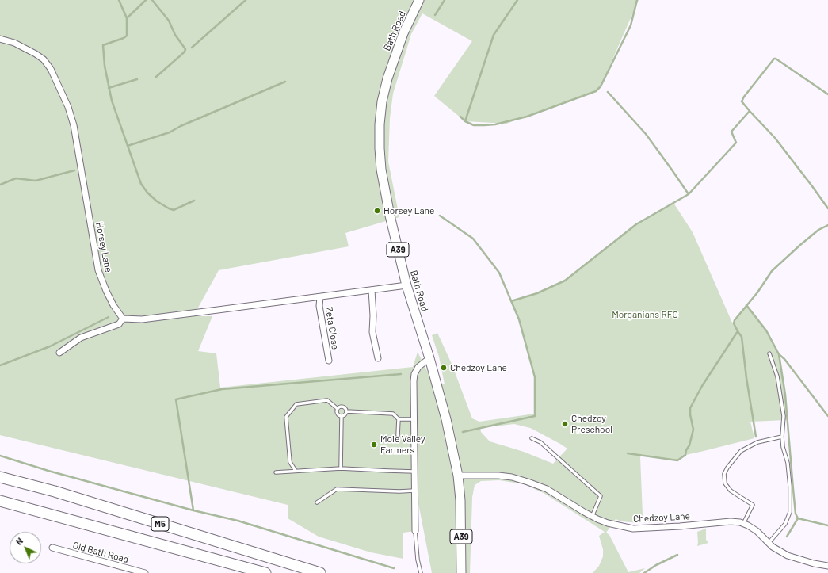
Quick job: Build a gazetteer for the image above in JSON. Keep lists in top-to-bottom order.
{
  "streets": {
    "highway": ["M5"],
    "main road": ["Bath Road", "A39"],
    "street": [
      "Horsey Lane",
      "Zeta Close",
      "Chedzoy Lane",
      "Old Bath Road"
    ]
  },
  "crossings": [
    ["Bath Road", "Chedzoy Lane"]
  ],
  "parks": ["Morganians RFC"],
  "places": [
    "Horsey Lane",
    "Chedzoy Lane",
    "Chedzoy Preschool",
    "Mole Valley Farmers"
  ],
  "north": "top left"
}
